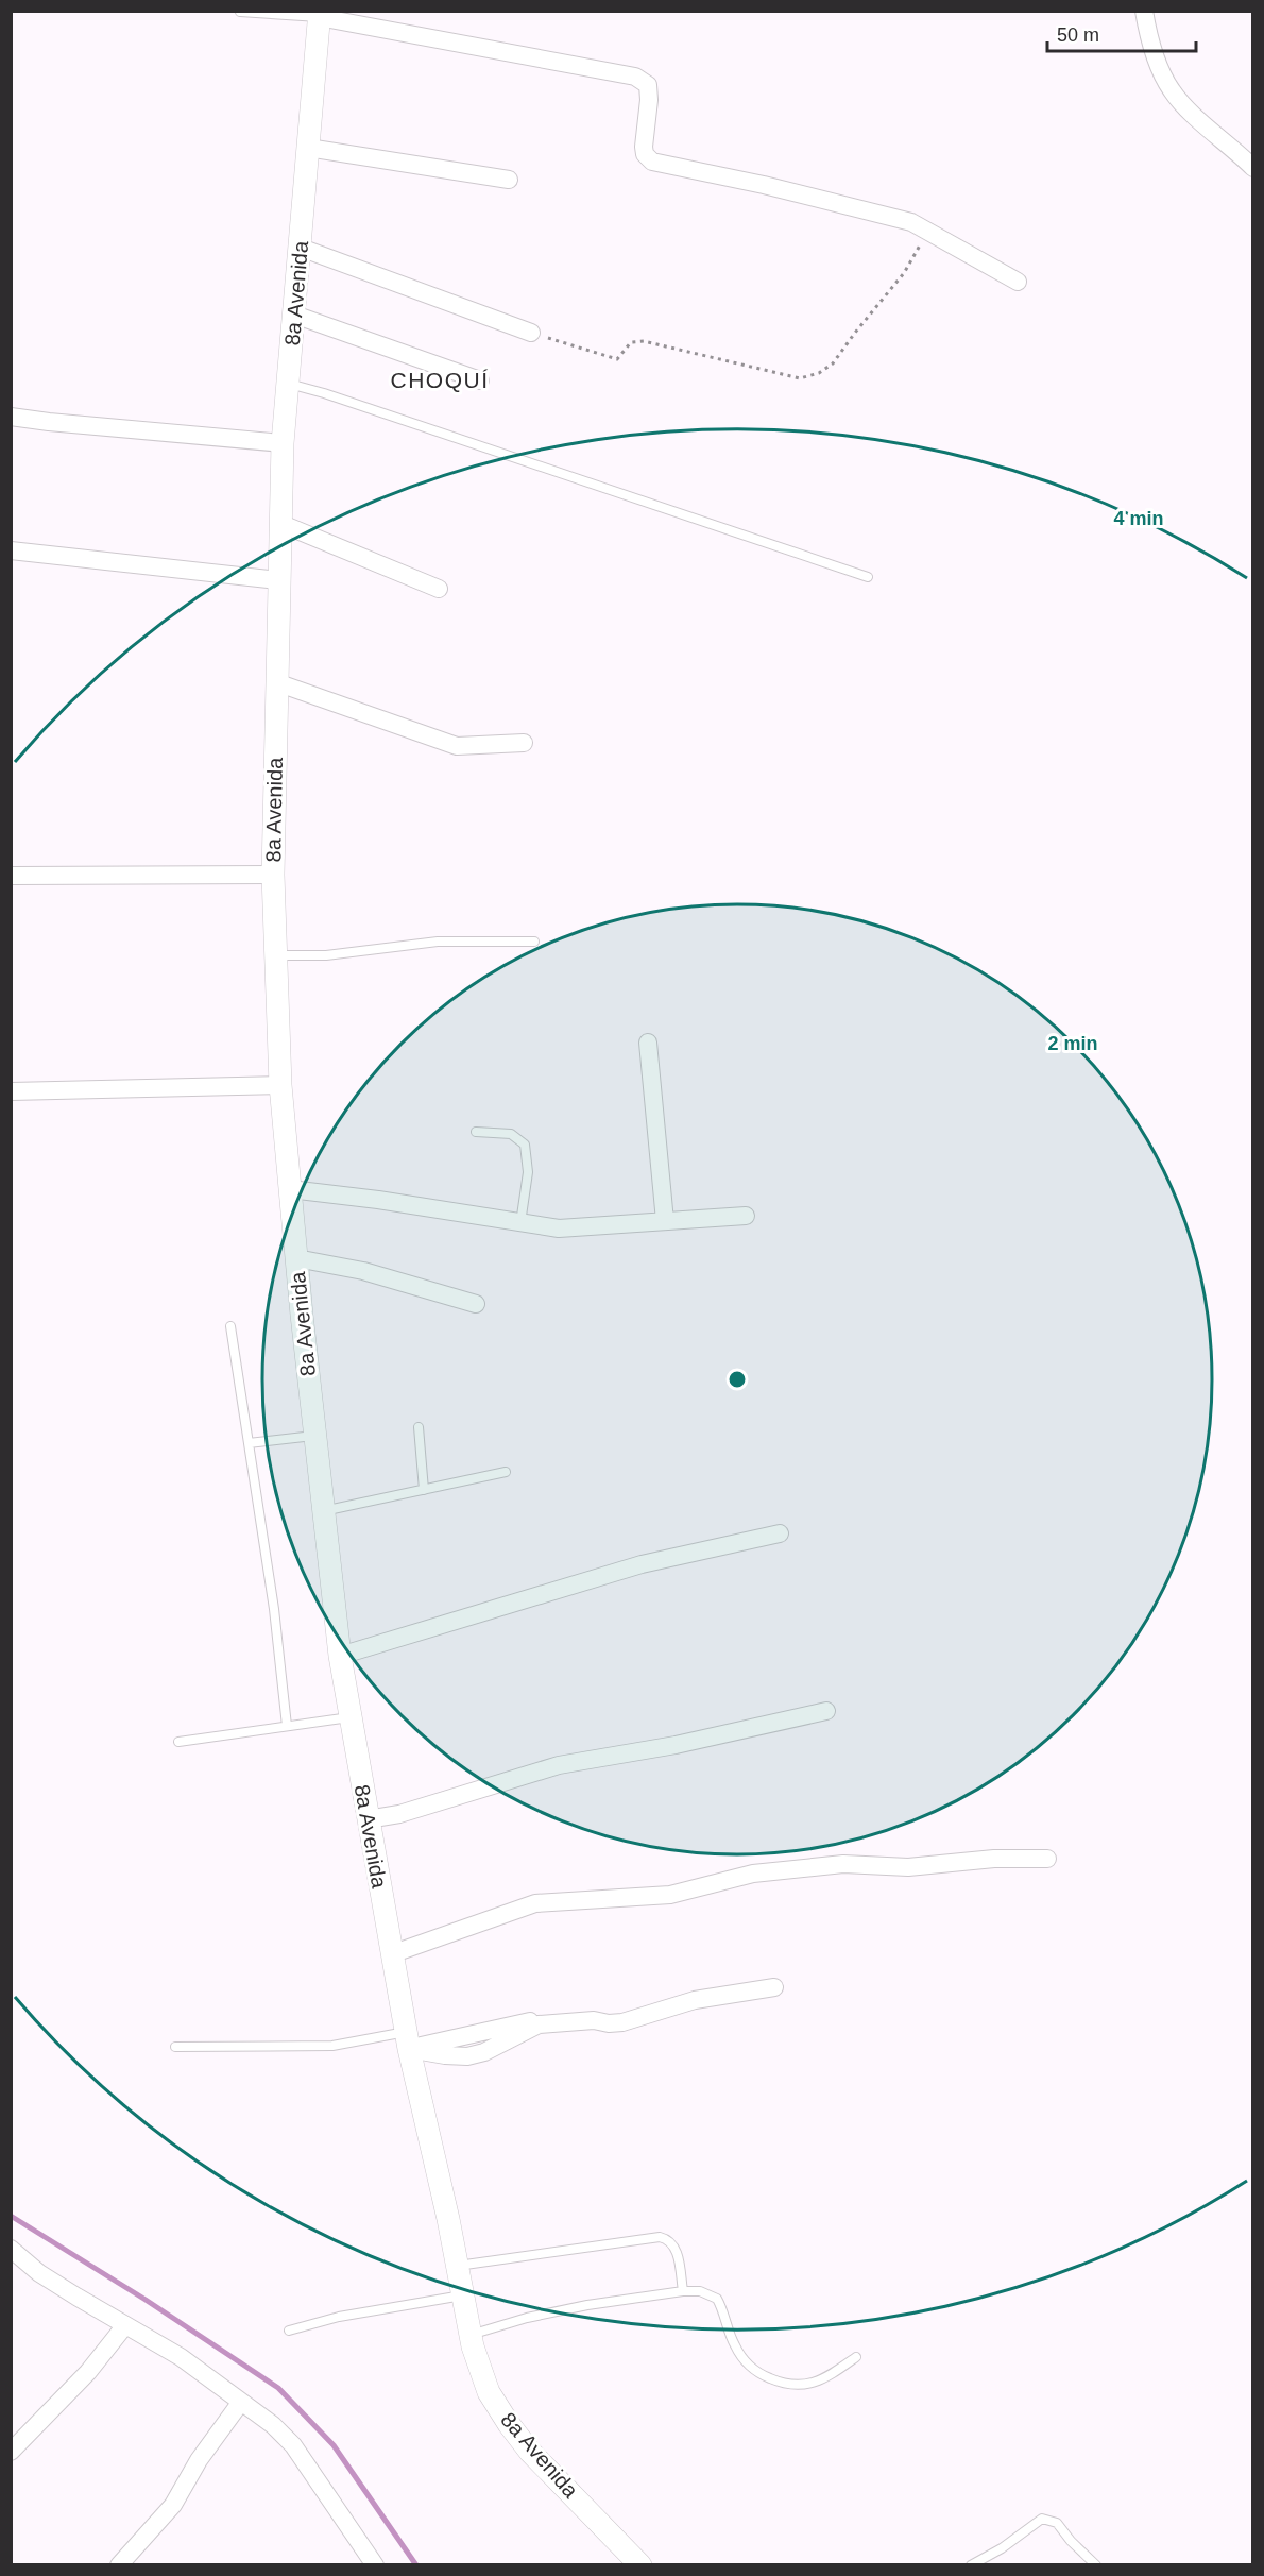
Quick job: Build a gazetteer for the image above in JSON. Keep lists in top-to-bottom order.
{
  "streets": {
    "street": ["8a Avenida"]
  },
  "districts": ["CHOQUÍ"],
  "scale_bar": "50 m",
  "rings": ["4 min", "2 min"]
}
